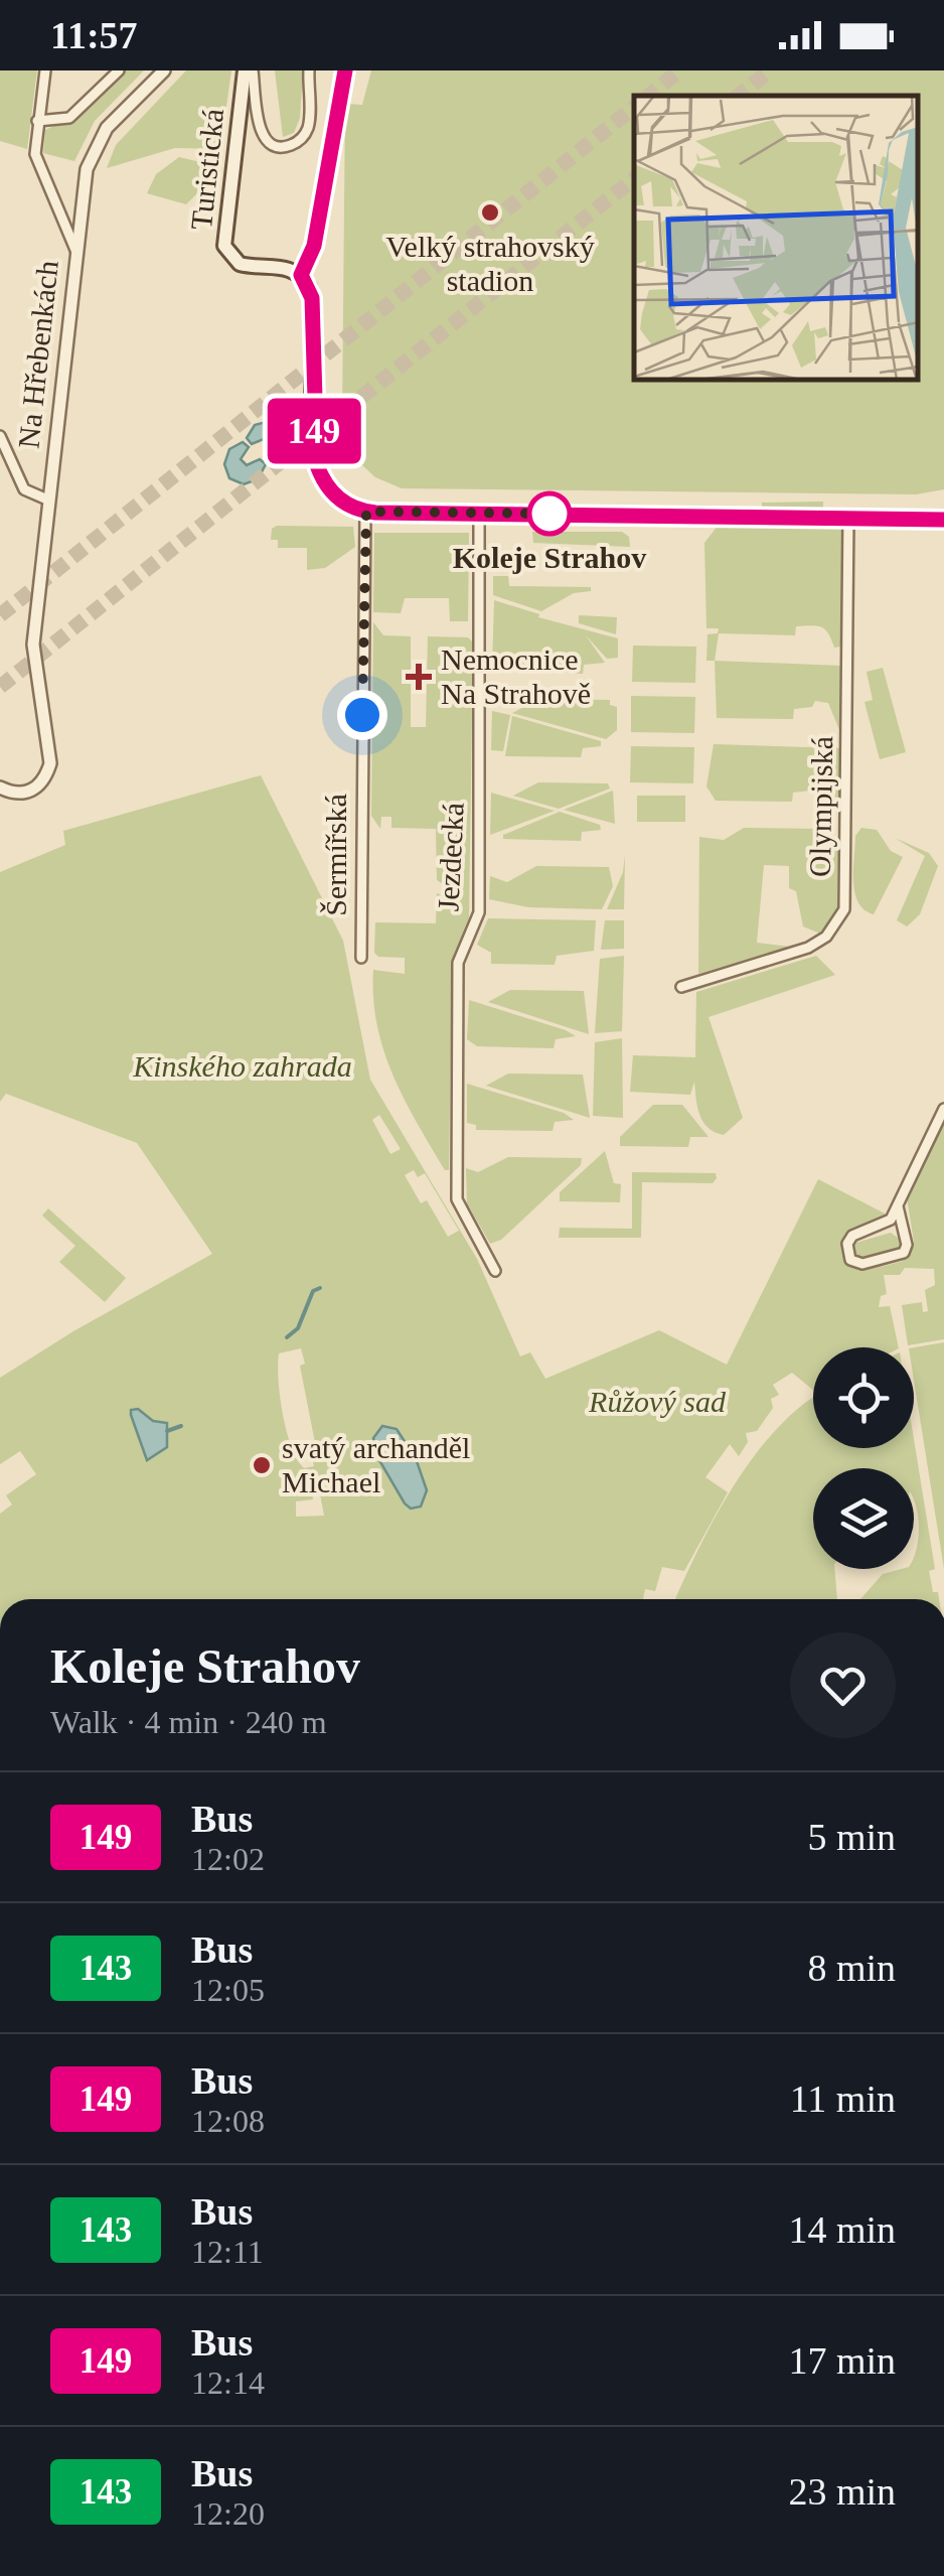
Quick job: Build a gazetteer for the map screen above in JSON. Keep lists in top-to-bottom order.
{
  "streets": {
    "main road": ["Turistická"],
    "street": [
      "Na Hřebenkách",
      "Olympijská",
      "Šermířská",
      "Jezdecká"
    ]
  },
  "parks": ["Kinského zahrada", "Růžový sad"],
  "places": {
    "other": ["Velký strahovský stadion", "Koleje Strahov", "svatý archanděl Michael"],
    "health": ["Nemocnice Na Strahově"]
  },
  "lines": ["bus line 149"],
  "page": {
    "status": "11:57",
    "on_map": "149",
    "heading": ["Koleje Strahov", "Walk · 4 min · 240 m"],
    "list": [
      {
        "mark": "149",
        "name": "Bus",
        "note": "12:02",
        "value": "5 min"
      },
      {
        "mark": "143",
        "name": "Bus",
        "note": "12:05",
        "value": "8 min"
      },
      {
        "mark": "149",
        "name": "Bus",
        "note": "12:08",
        "value": "11 min"
      },
      {
        "mark": "143",
        "name": "Bus",
        "note": "12:11",
        "value": "14 min"
      },
      {
        "mark": "149",
        "name": "Bus",
        "note": "12:14",
        "value": "17 min"
      },
      {
        "mark": "143",
        "name": "Bus",
        "note": "12:20",
        "value": "23 min"
      }
    ]
  }
}
